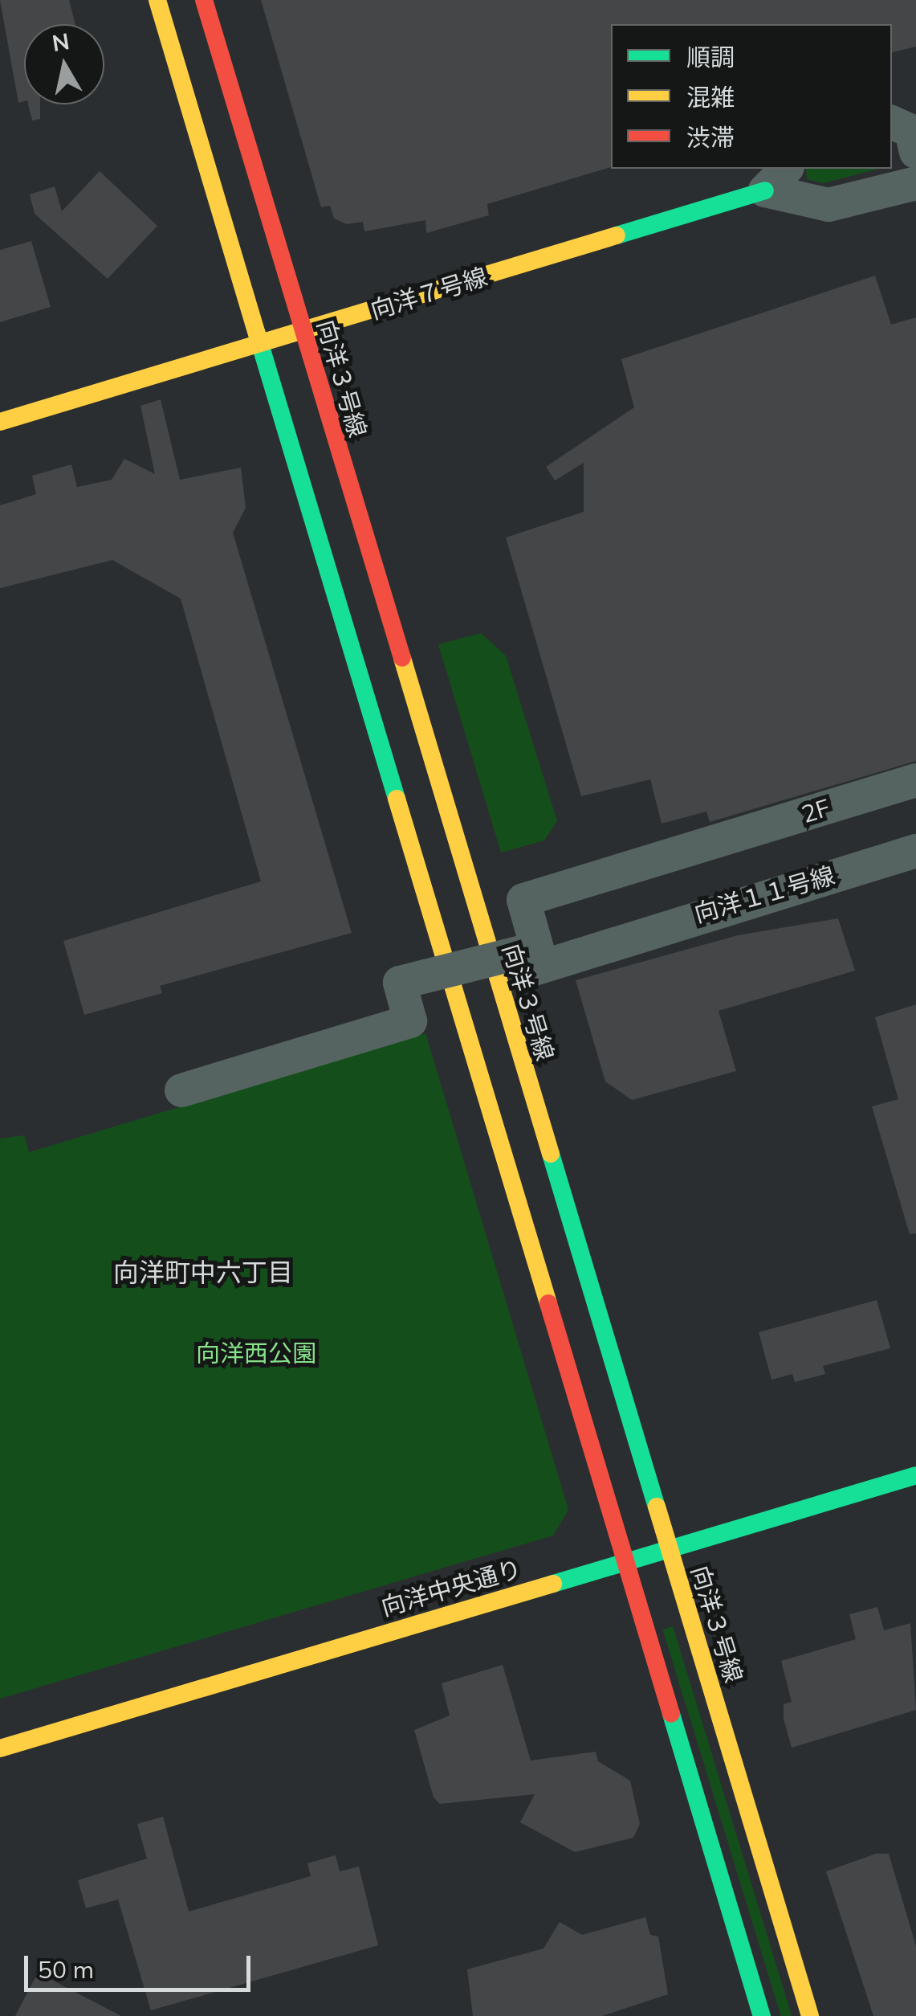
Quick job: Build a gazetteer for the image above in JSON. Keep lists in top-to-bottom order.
{
  "streets": {
    "street": [
      "向洋７号線",
      "向洋３号線",
      "2F",
      "向洋１１号線",
      "向洋中央通り"
    ]
  },
  "crossings": [
    ["向洋７号線", "向洋３号線"],
    ["向洋３号線", "向洋中央通り"],
    ["2F", "向洋１１号線"]
  ],
  "districts": ["向洋町中六丁目"],
  "parks": ["向洋西公園"],
  "legend": ["順調", "混雑", "渋滞"],
  "scale_bar": "50 m",
  "north": "top"
}
